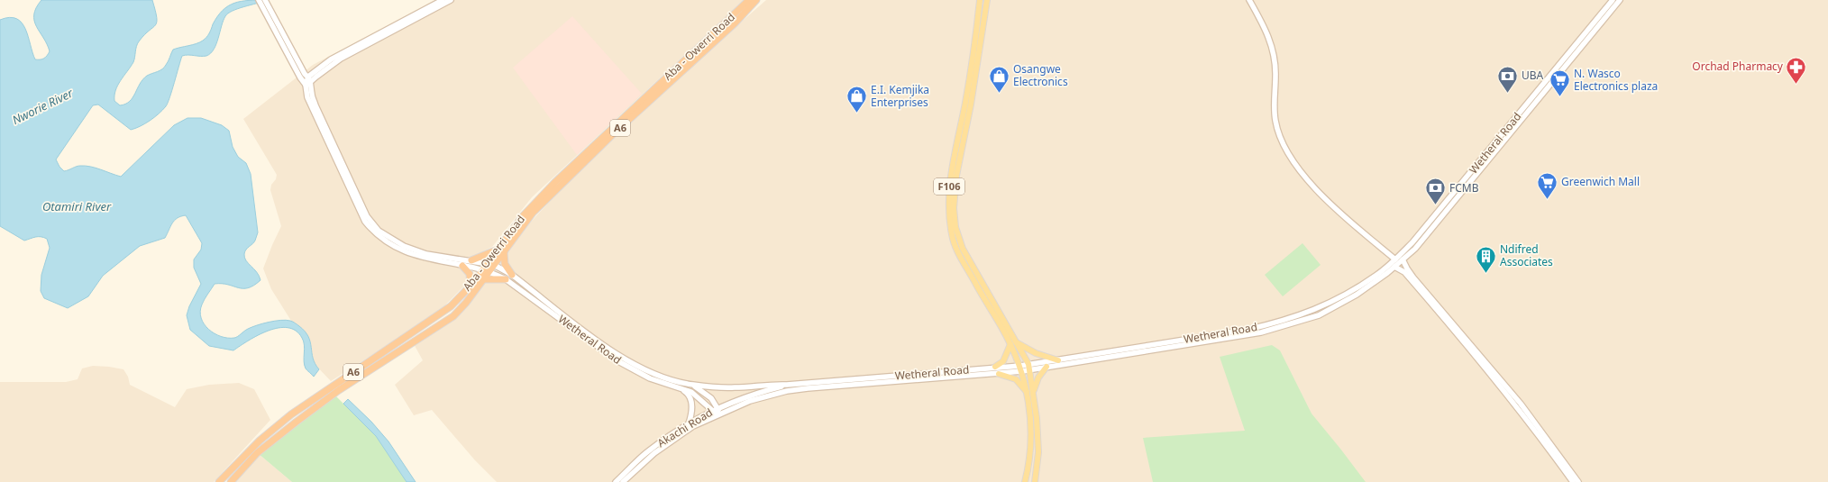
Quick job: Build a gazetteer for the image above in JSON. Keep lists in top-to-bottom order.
{
  "streets": {
    "highway": ["Aba - Owerri Road", "A6"],
    "main road": ["Wetheral Road", "F106", "Akachi Road"]
  },
  "crossings": [
    ["Aba - Owerri Road", "Wetheral Road"],
    ["Wetheral Road", "F106"],
    ["Wetheral Road", "Akachi Road"]
  ],
  "water": ["Nworie River", "Otamiri River"],
  "places": {
    "pharmacy": ["Orchad Pharmacy"],
    "shop": ["Osangwe Electronics", "E.I. Kemjika Enterprises"],
    "bank": ["UBA", "FCMB"],
    "supermarket": ["N. Wasco Electronics plaza", "Greenwich Mall"],
    "building": ["Ndifred Associates"]
  }
}
